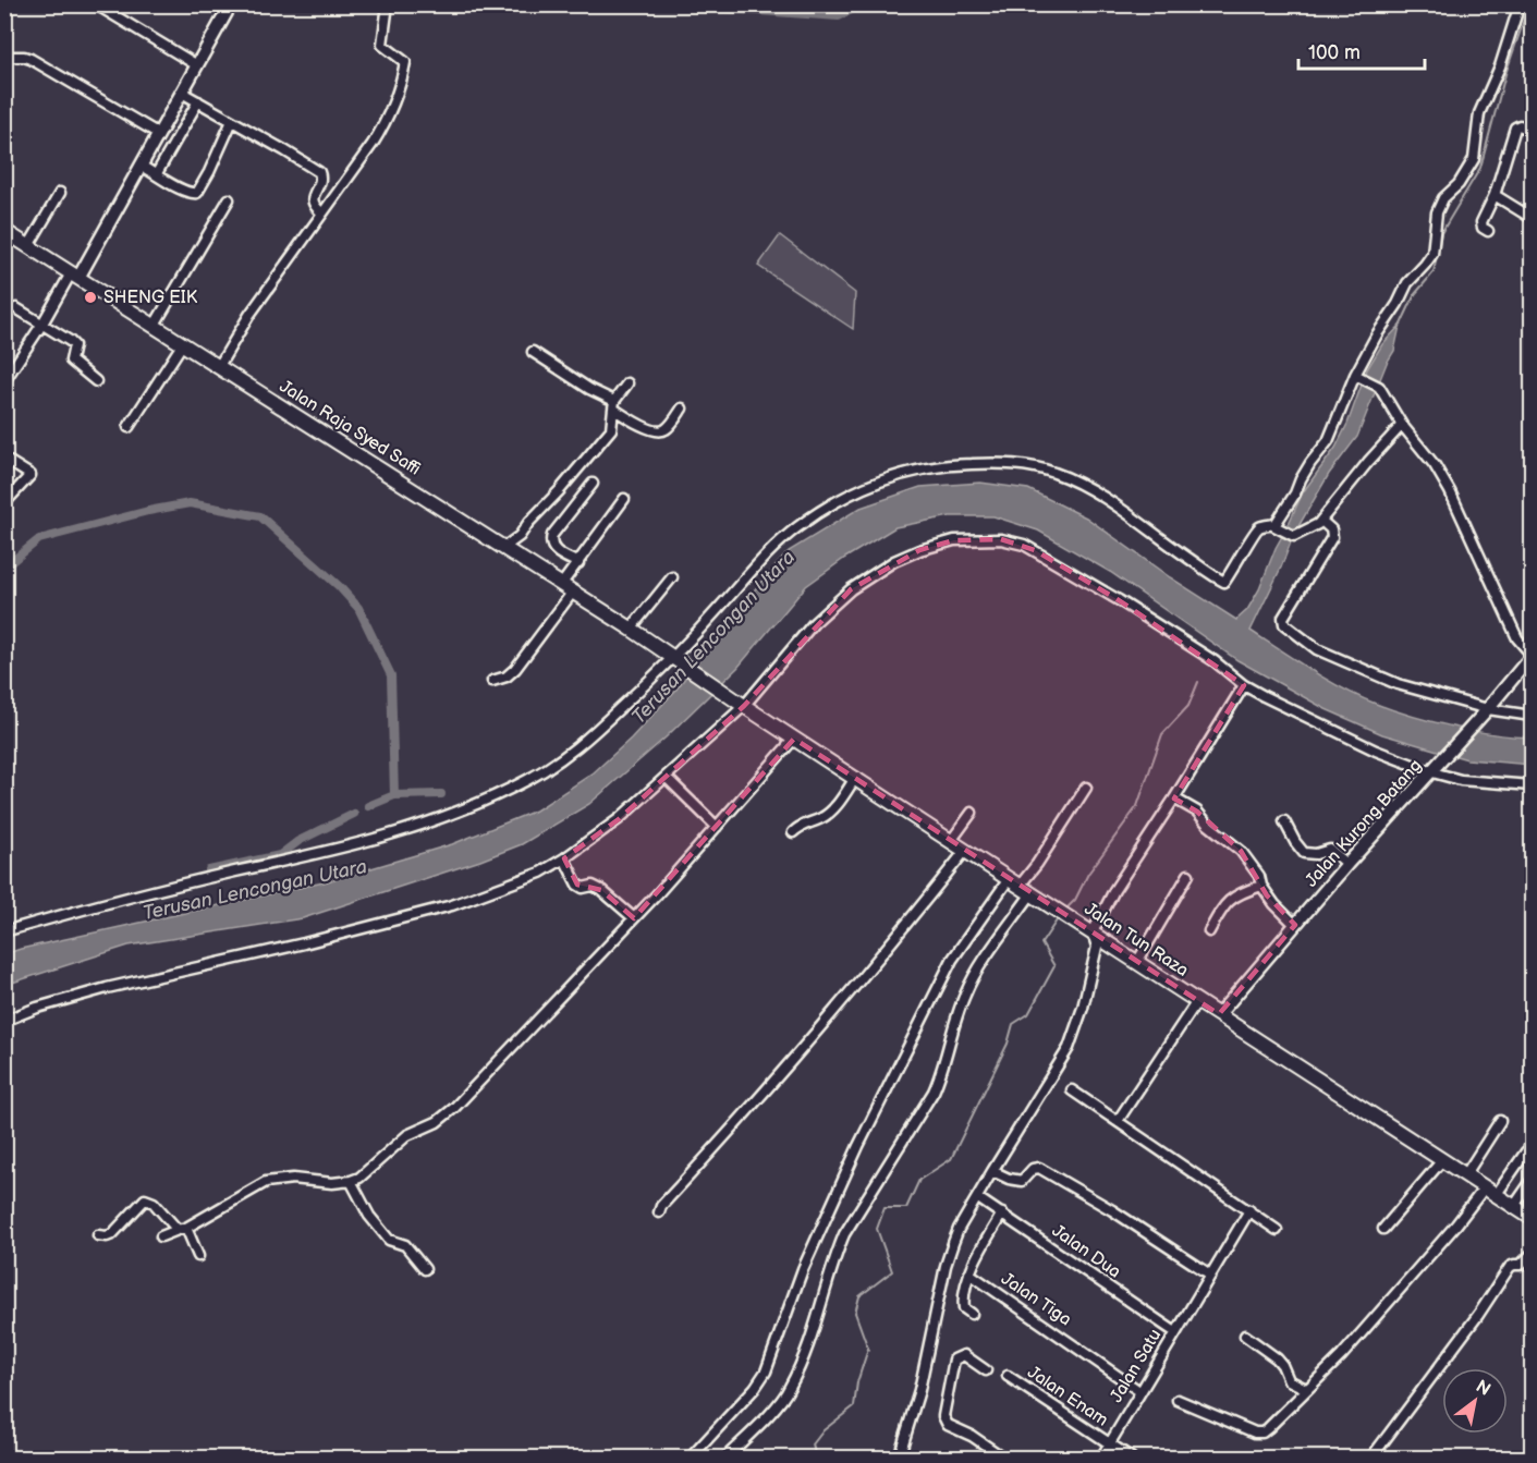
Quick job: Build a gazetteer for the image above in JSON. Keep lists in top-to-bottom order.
{
  "streets": {
    "main road": ["Jalan Raja Syed Saffi", "Jalan Tun Raza"],
    "street": [
      "Jalan Kurong Batang",
      "Jalan Dua",
      "Jalan Tiga",
      "Jalan Satu",
      "Jalan Enam"
    ]
  },
  "crossings": [
    ["Jalan Raja Syed Saffi", "Jalan Tun Raza"],
    ["Jalan Kurong Batang", "Jalan Tun Raza"],
    ["Jalan Dua", "Jalan Satu"],
    ["Jalan Tiga", "Jalan Satu"],
    ["Jalan Satu", "Jalan Enam"]
  ],
  "water": ["Terusan Lencongan Utara"],
  "places": ["SHENG EIK"],
  "scale_bar": "100 m",
  "north": "top right"
}
